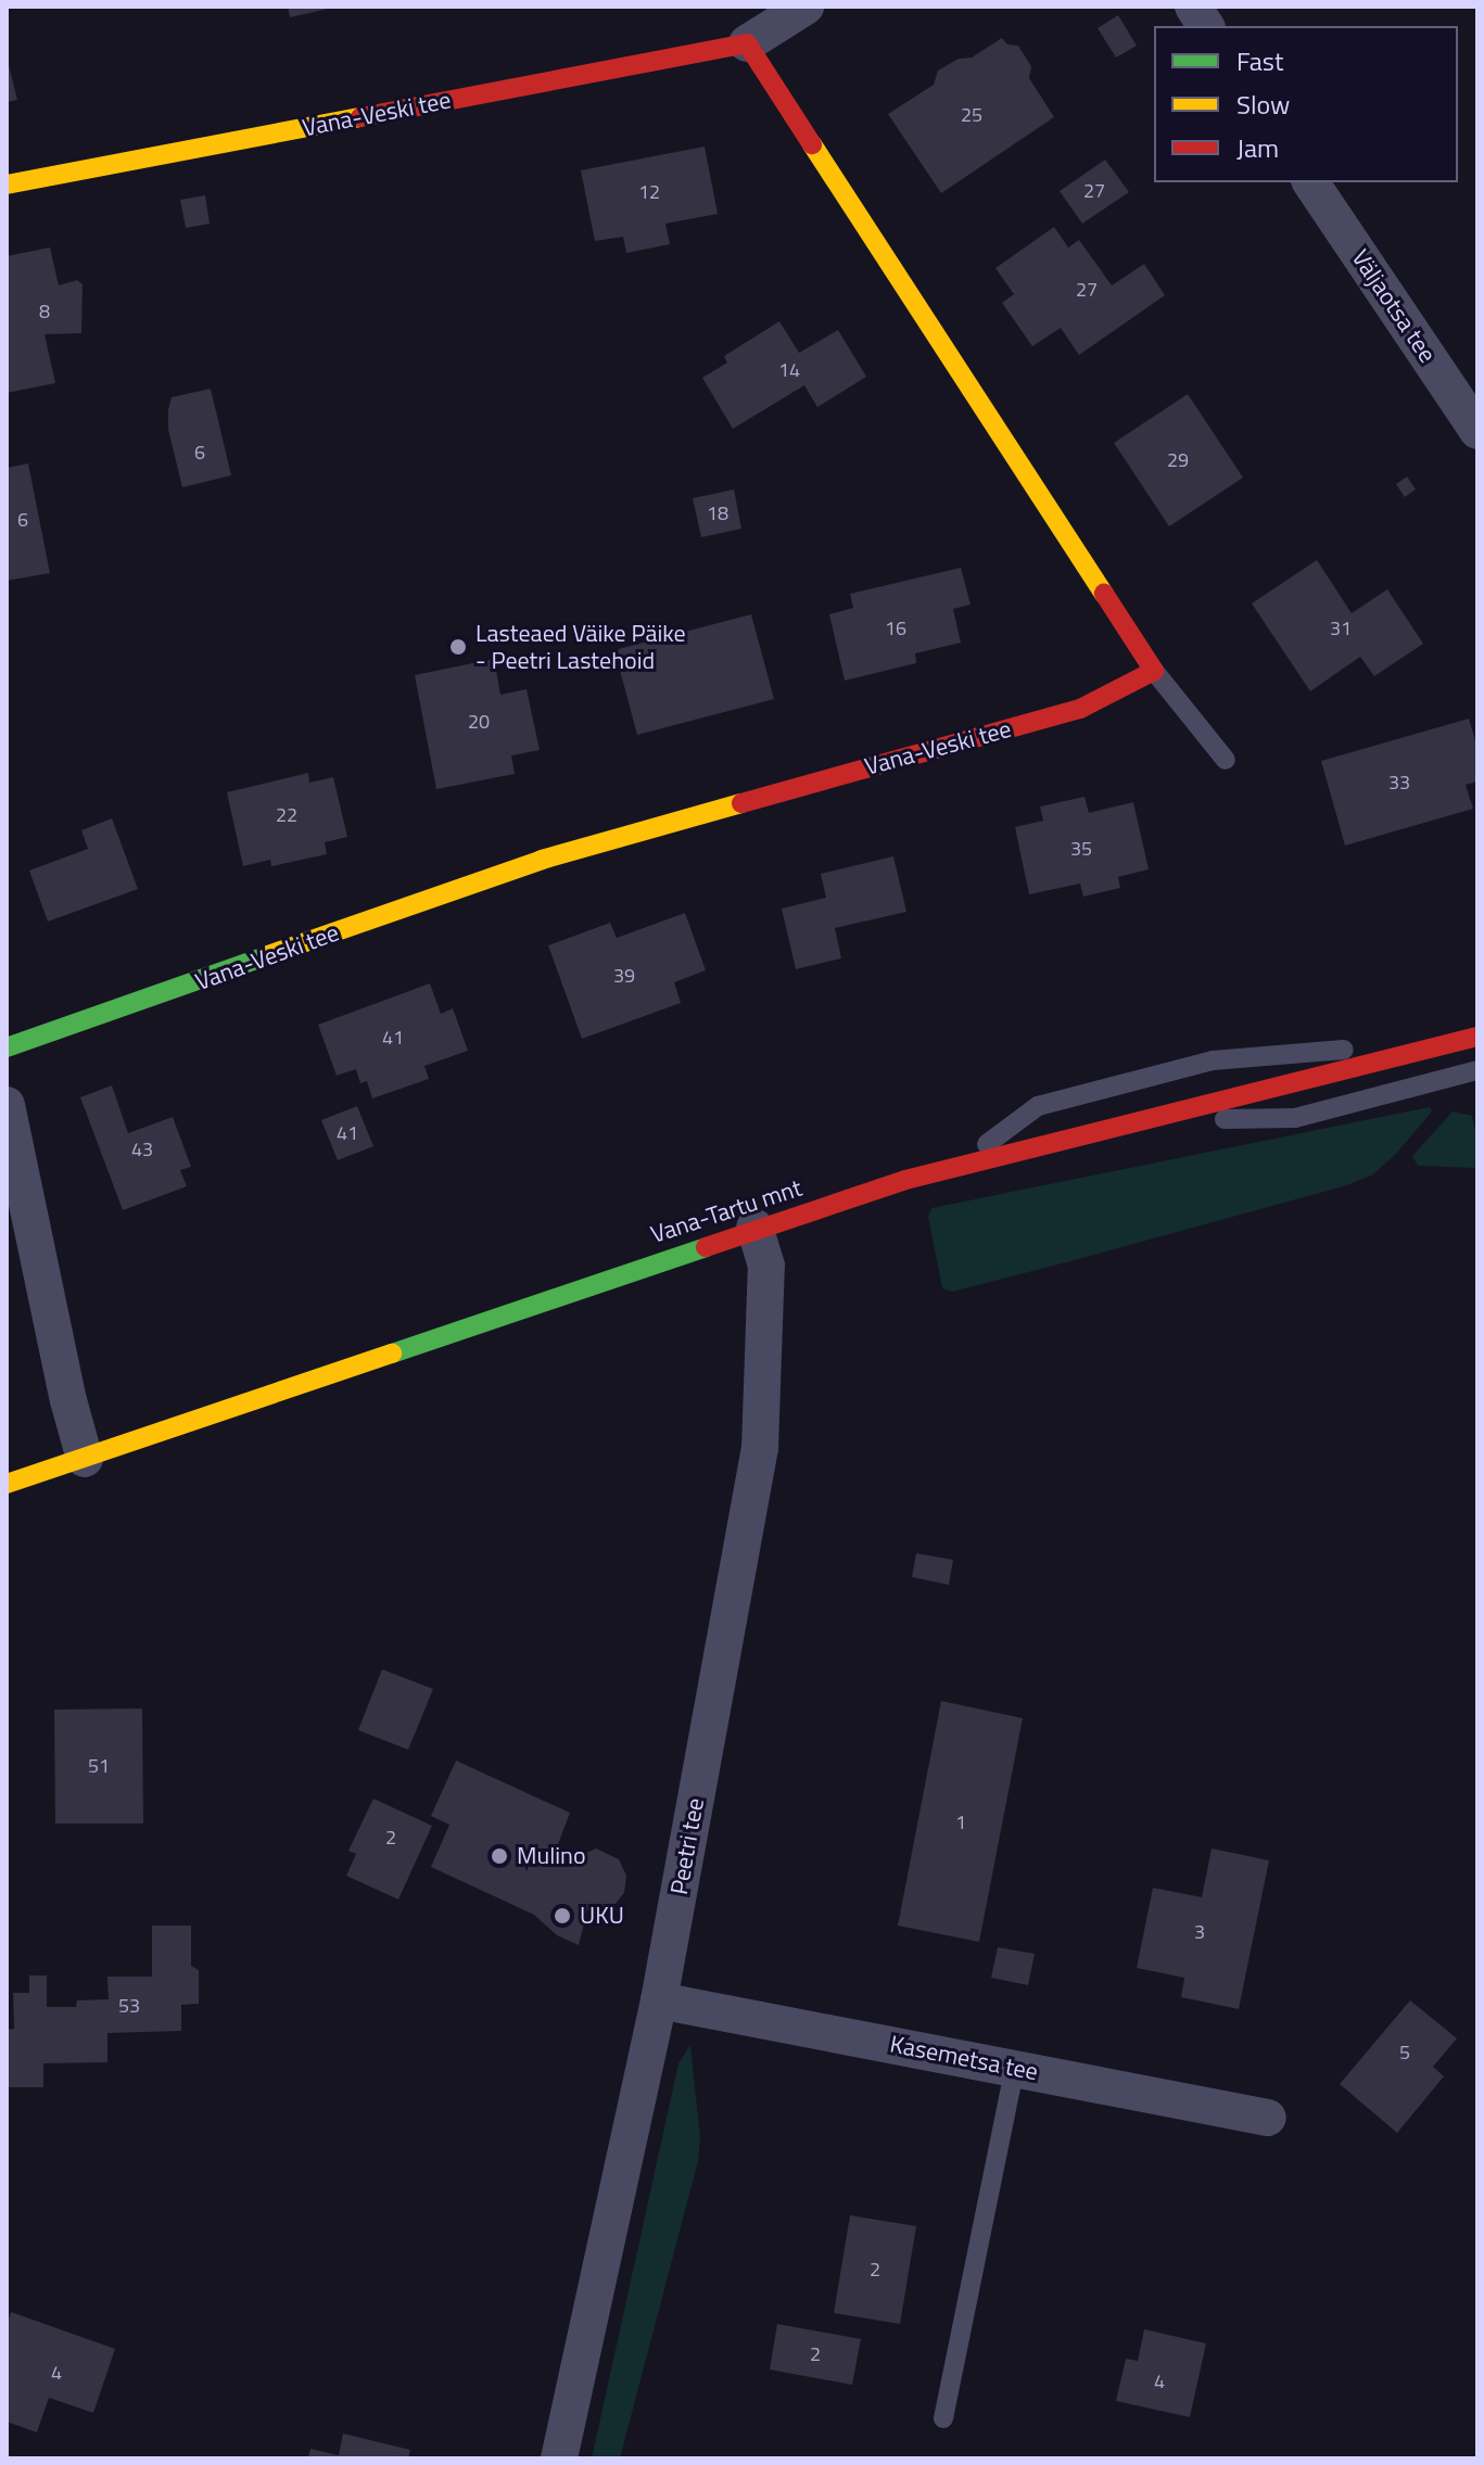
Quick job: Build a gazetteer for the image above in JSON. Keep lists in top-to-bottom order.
{
  "streets": {
    "street": [
      "Vana-Veski tee",
      "Väljaotsa tee",
      "Vana-Tartu mnt",
      "Peetri tee",
      "Kasemetsa tee"
    ]
  },
  "crossings": [
    ["Vana-Tartu mnt", "Peetri tee"],
    ["Peetri tee", "Kasemetsa tee"]
  ],
  "places": ["Lasteaed Väike Päike - Peetri Lastehoid", "Mulino", "UKU"],
  "house_numbers": [
    "25",
    "27",
    "12",
    "27",
    "8",
    "14",
    "6",
    "29",
    "18",
    "6",
    "16",
    "31",
    "20",
    "33",
    "22",
    "35",
    "39",
    "41",
    "41",
    "43",
    "51",
    "1",
    "2",
    "3",
    "53",
    "5",
    "2",
    "2",
    "4",
    "4"
  ],
  "legend": ["Fast", "Slow", "Jam"]
}
